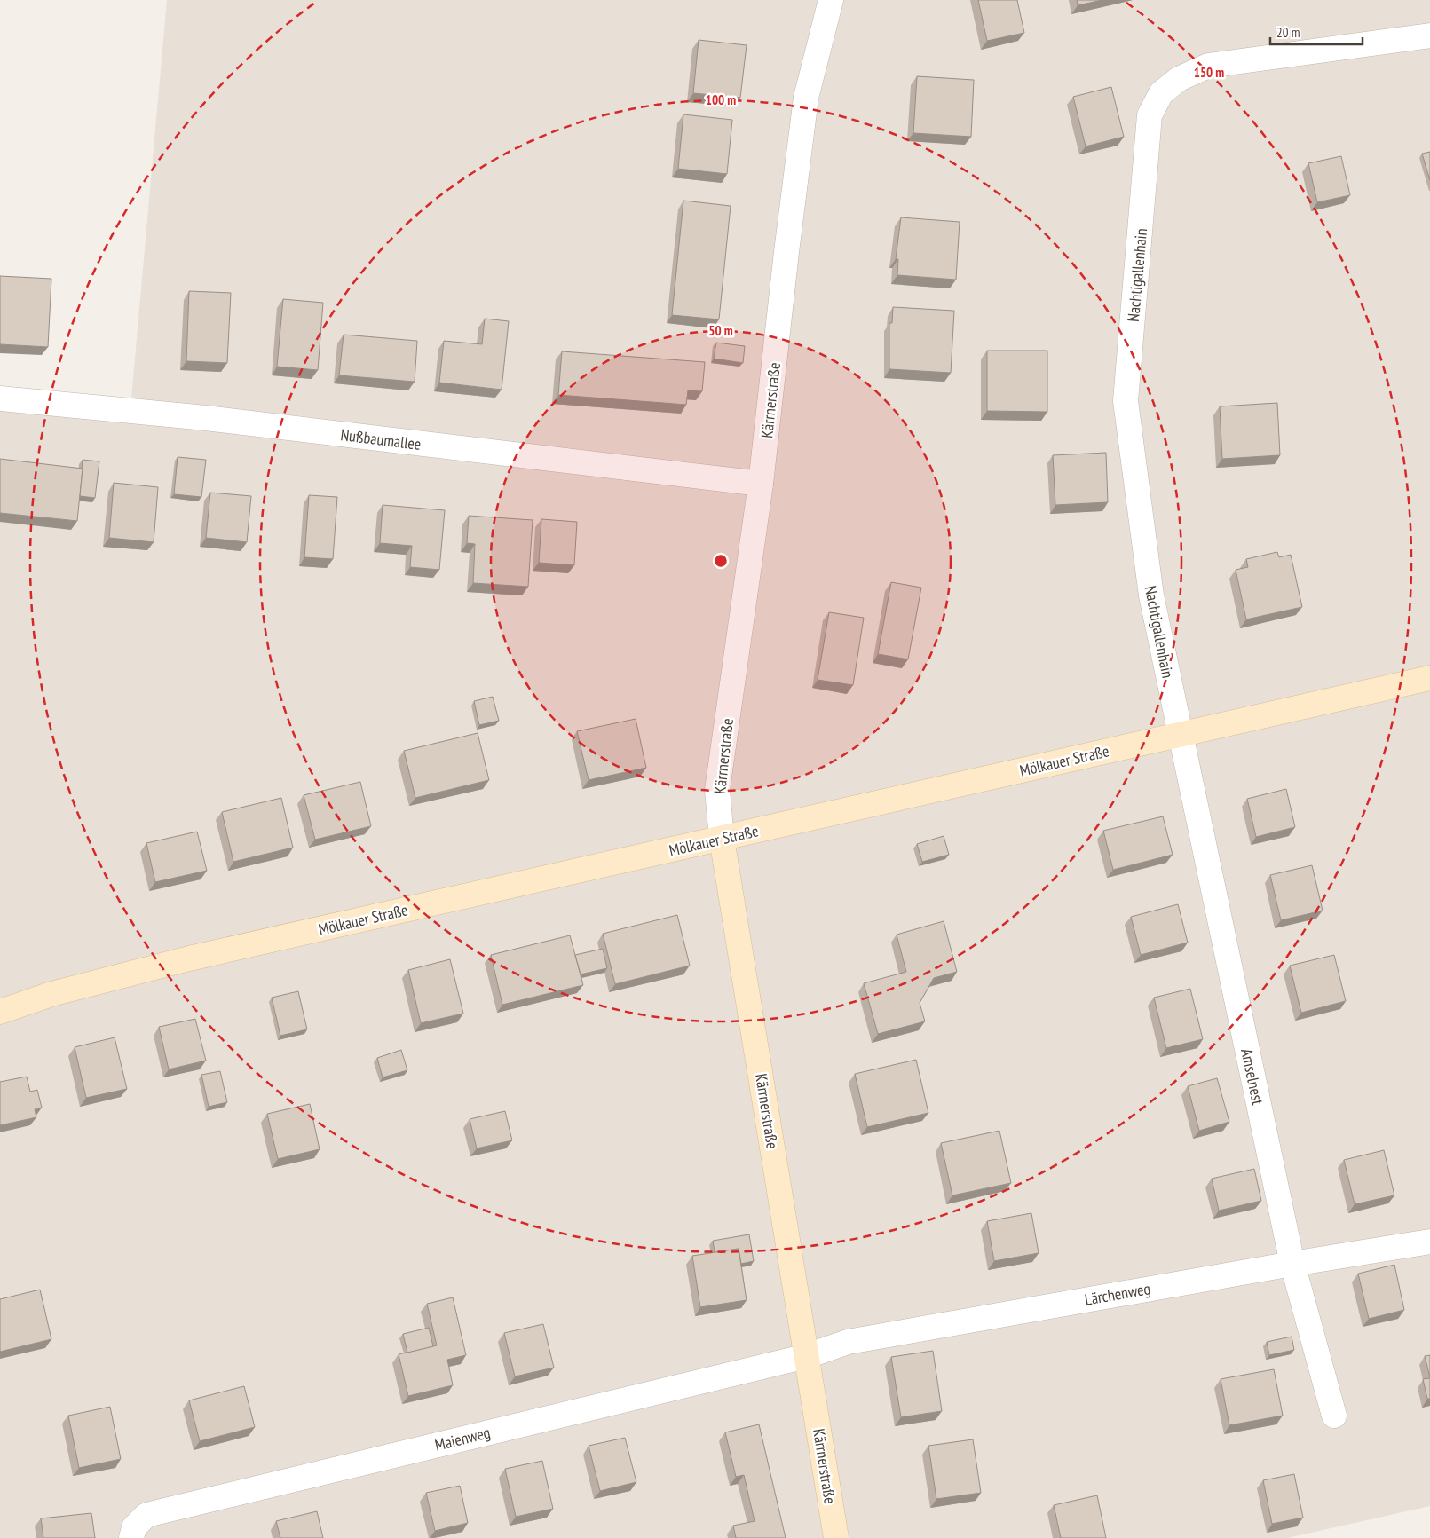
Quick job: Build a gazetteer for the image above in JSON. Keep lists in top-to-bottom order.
{
  "streets": {
    "street": [
      "Nachtigallenhain",
      "Kärrnerstraße",
      "Nußbaumallee",
      "Mölkauer Straße",
      "Amselnest",
      "Lärchenweg",
      "Maienweg"
    ]
  },
  "crossings": [
    ["Nachtigallenhain", "Mölkauer Straße"],
    ["Nachtigallenhain", "Amselnest"],
    ["Kärrnerstraße", "Nußbaumallee"],
    ["Kärrnerstraße", "Mölkauer Straße"],
    ["Kärrnerstraße", "Lärchenweg"],
    ["Kärrnerstraße", "Maienweg"],
    ["Mölkauer Straße", "Amselnest"],
    ["Amselnest", "Lärchenweg"],
    ["Lärchenweg", "Maienweg"]
  ],
  "scale_bar": "20 m",
  "rings": ["150 m", "100 m", "50 m"]
}
